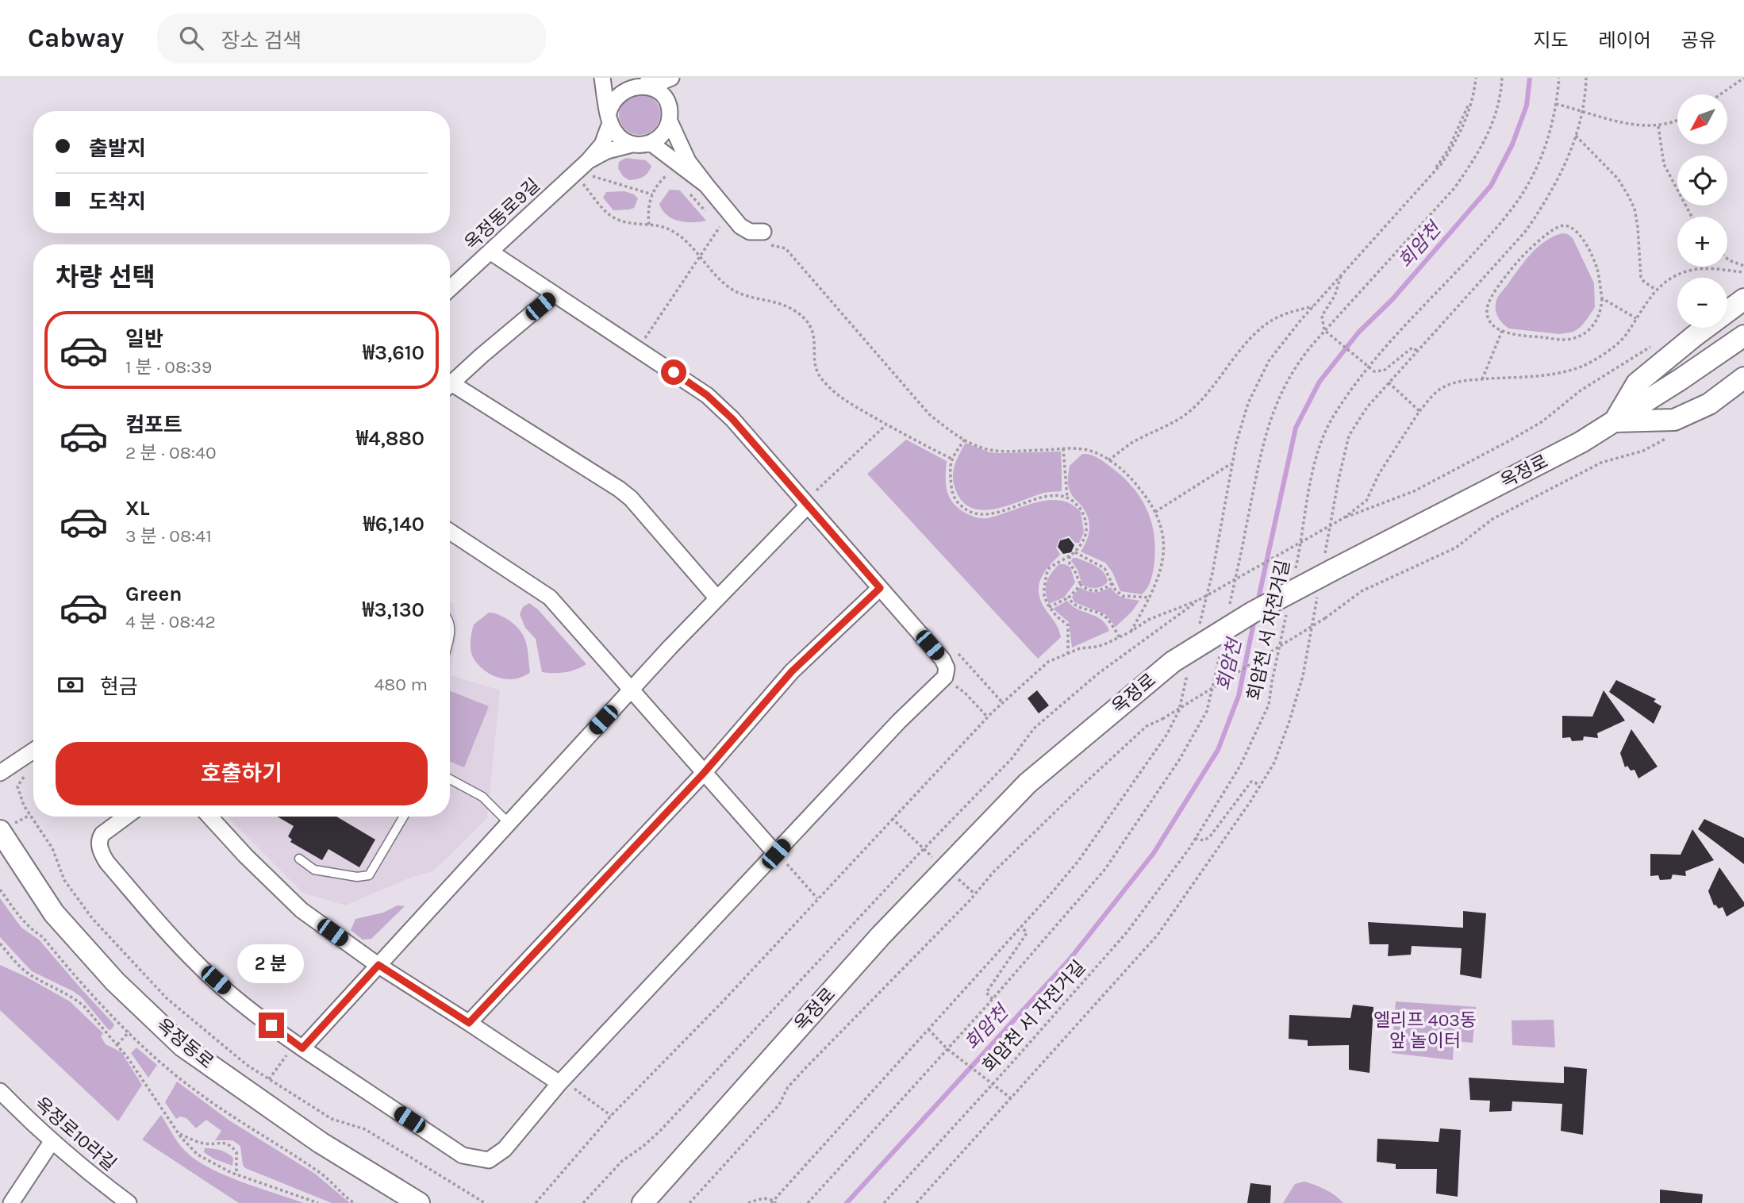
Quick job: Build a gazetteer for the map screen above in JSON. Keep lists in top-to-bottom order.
{
  "streets": {
    "main road": ["옥정로", "옥정동로"],
    "street": ["옥정동로9길", "옥정로10라길"],
    "path": ["회암천 서 자전거길"]
  },
  "water": ["회암천"],
  "parks": ["엘리프 403동 앞 놀이터"],
  "north": "bottom left",
  "page": {
    "header": "Cabway",
    "search": "장소 검색",
    "nav": ["지도", "레이어", "공유"],
    "map_buttons": ["+", "−"],
    "banner": ["출발지", "도착지"],
    "heading": "차량 선택",
    "list": [
      {
        "name": "일반",
        "note": "1 분 · 08:39",
        "value": "₩3,610"
      },
      {
        "name": "컴포트",
        "note": "2 분 · 08:40",
        "value": "₩4,880"
      },
      {
        "name": "XL",
        "note": "3 분 · 08:41",
        "value": "₩6,140"
      },
      {
        "name": "Green",
        "note": "4 분 · 08:42",
        "value": "₩3,130"
      }
    ],
    "pay": ["현금", "480 m"],
    "buttons": "호출하기",
    "bubble": "2 분"
  }
}
